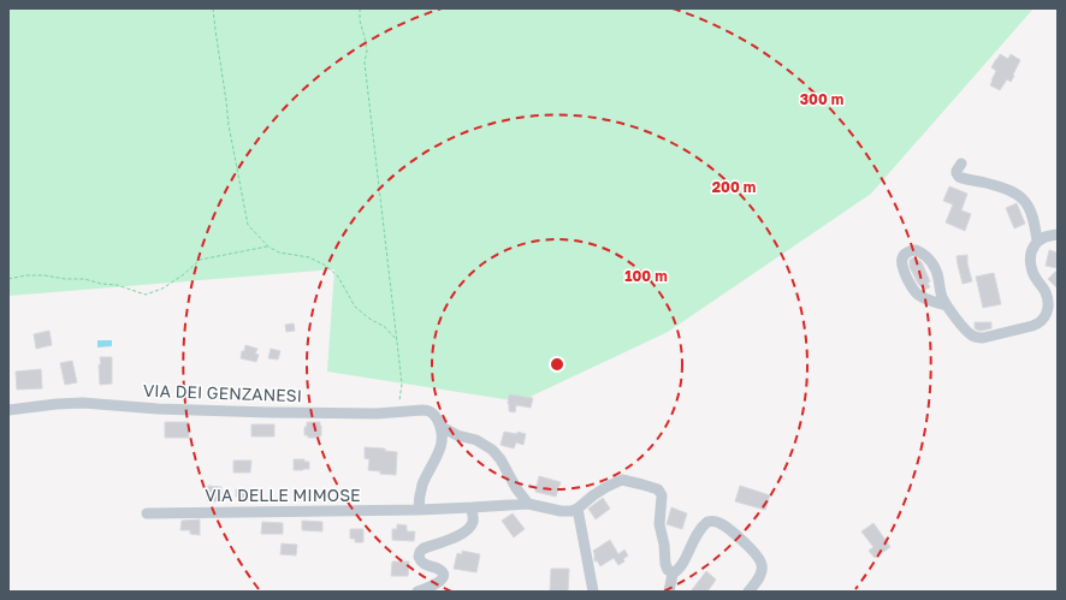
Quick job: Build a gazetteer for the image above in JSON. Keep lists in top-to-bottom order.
{
  "streets": {
    "street": ["VIA DEI GENZANESI", "VIA DELLE MIMOSE"]
  },
  "rings": ["300 m", "200 m", "100 m"]
}
